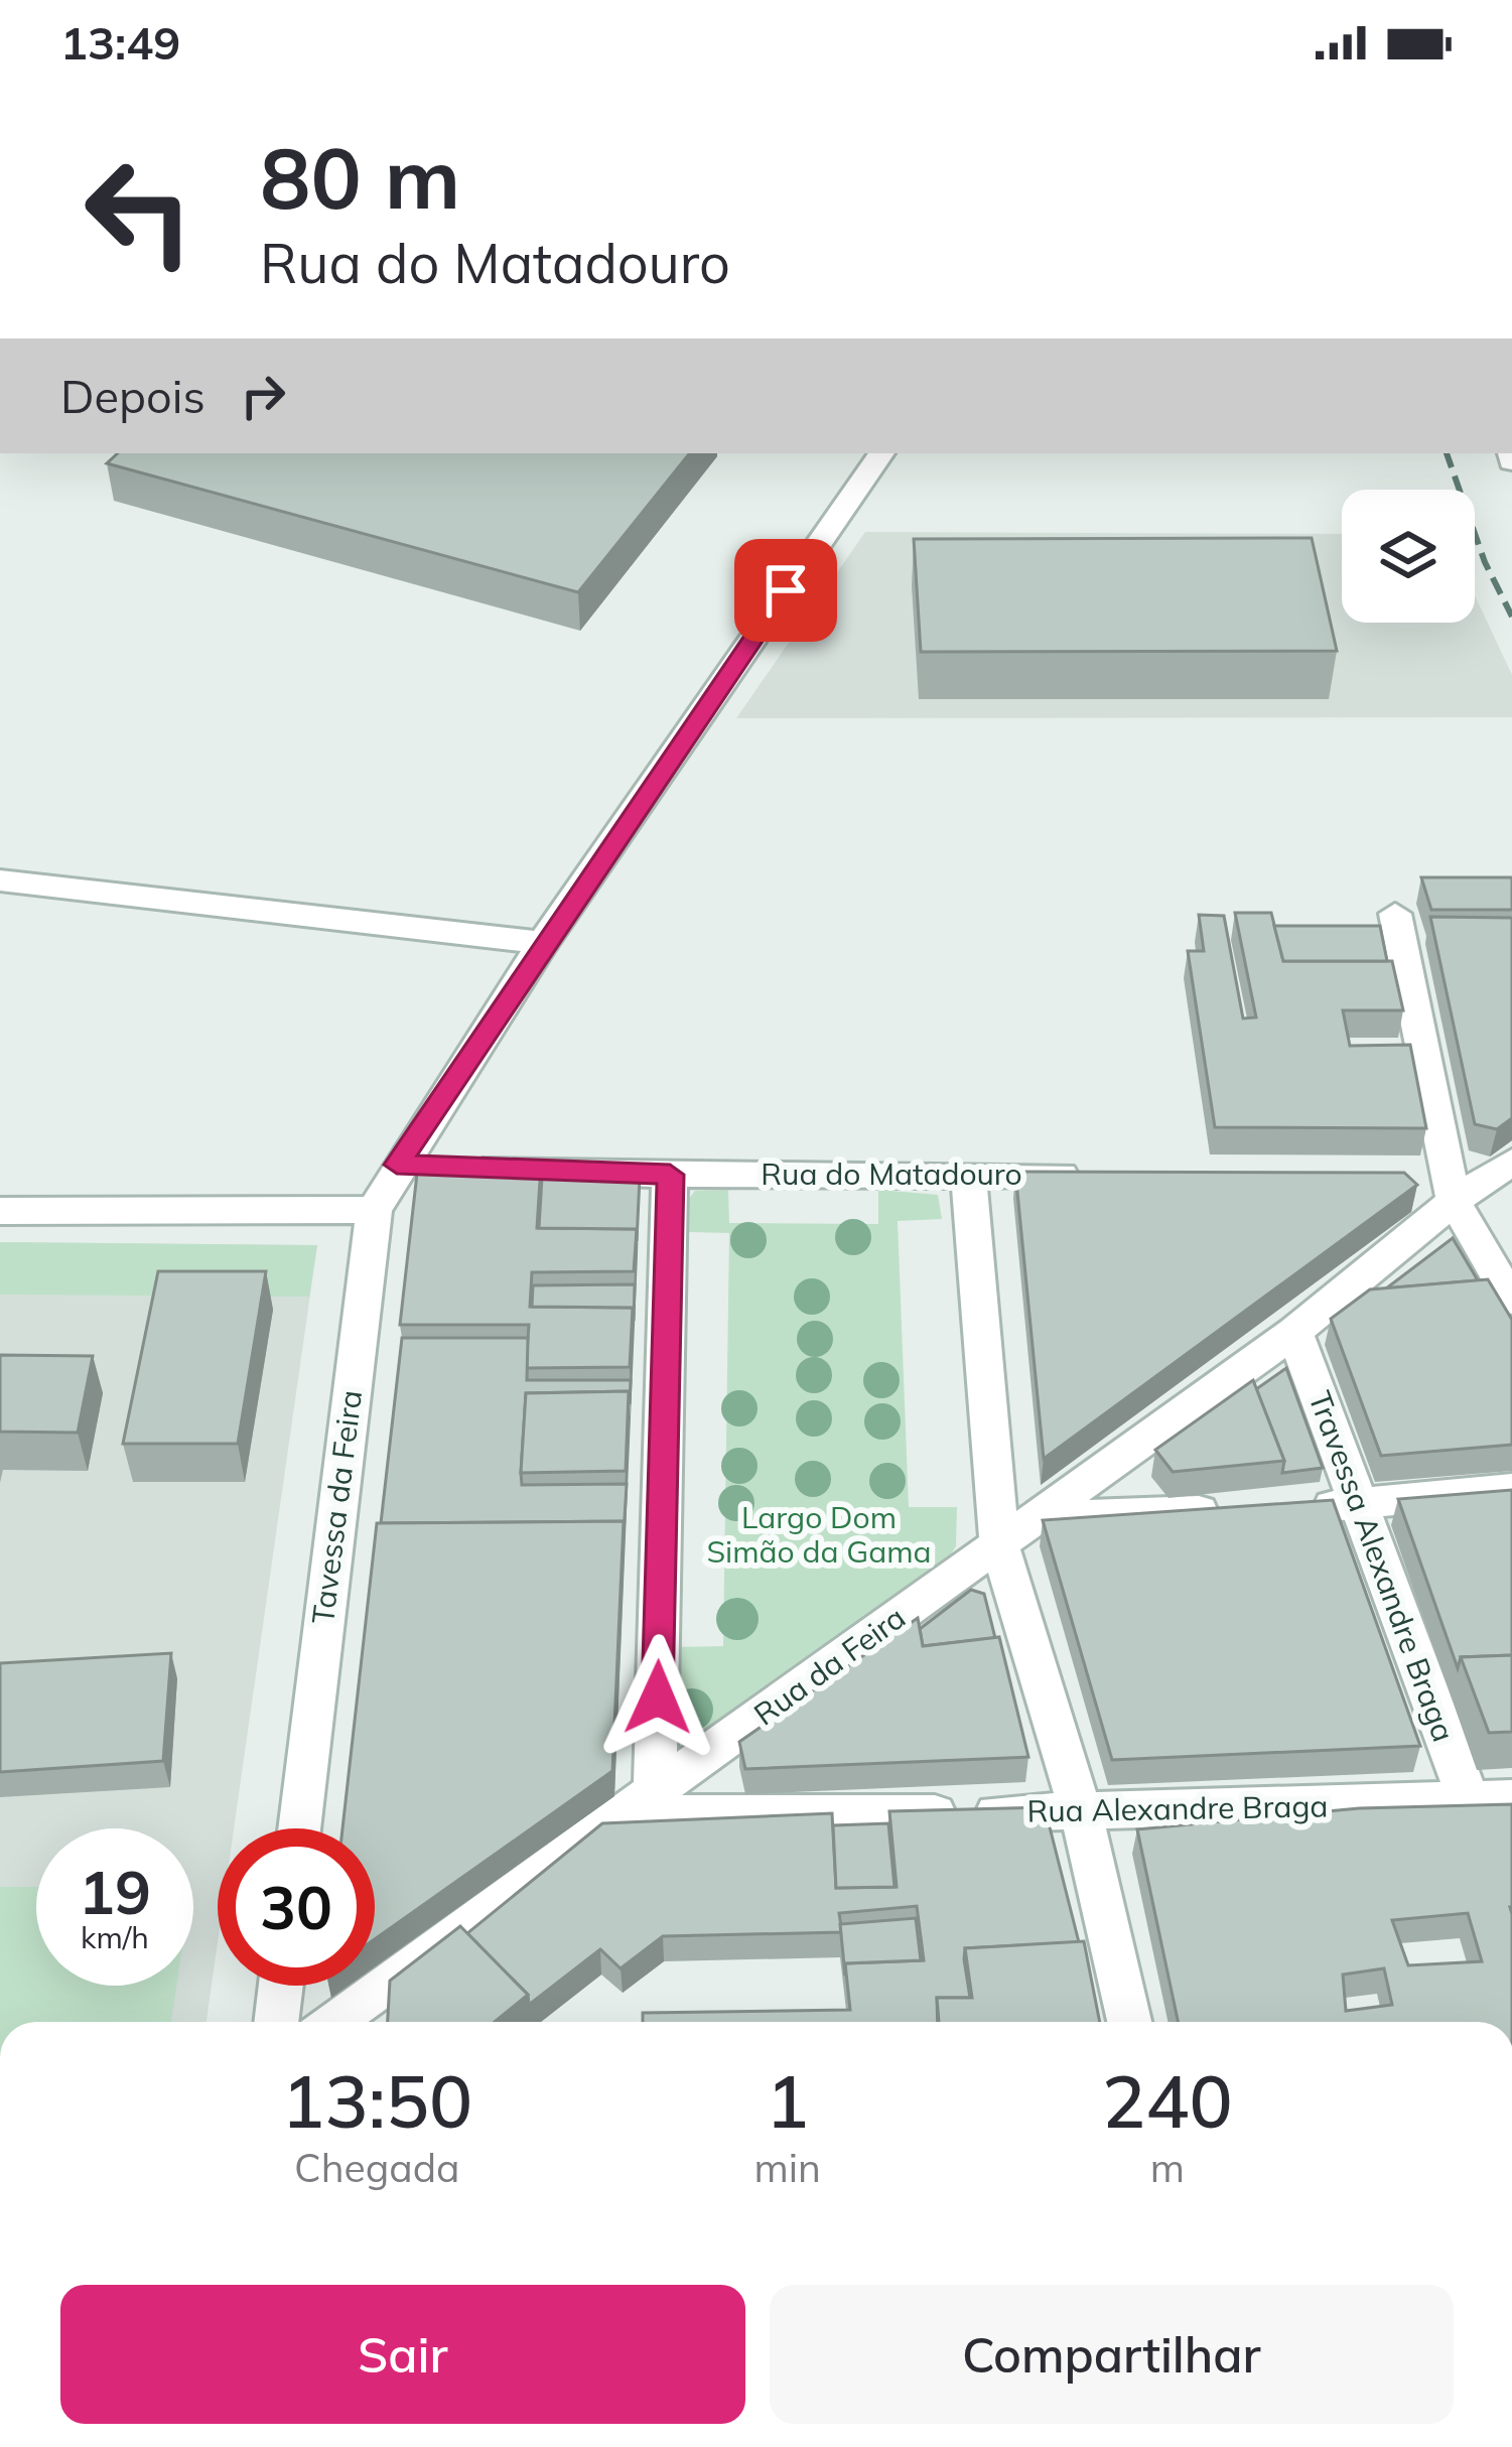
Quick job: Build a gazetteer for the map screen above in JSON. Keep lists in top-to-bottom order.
{
  "streets": {
    "street": [
      "Rua do Matadouro",
      "Tavessa da Feira",
      "Travessa Alexandre Braga",
      "Rua da Feira",
      "Rua Alexandre Braga"
    ]
  },
  "crossings": [
    ["Rua do Matadouro", "Tavessa da Feira"],
    ["Travessa Alexandre Braga", "Rua da Feira"],
    ["Travessa Alexandre Braga", "Rua Alexandre Braga"],
    ["Rua da Feira", "Rua Alexandre Braga"]
  ],
  "parks": ["Largo Dom Simão da Gama"],
  "page": {
    "status": "13:49",
    "turn": ["80 m", "Rua do Matadouro"],
    "then": "Depois",
    "speed": "19 km/h",
    "limit": "30",
    "eta": [
      "13:50",
      "Chegada",
      "1",
      "min",
      "240",
      "m"
    ],
    "buttons": ["Sair", "Compartilhar"]
  }
}
